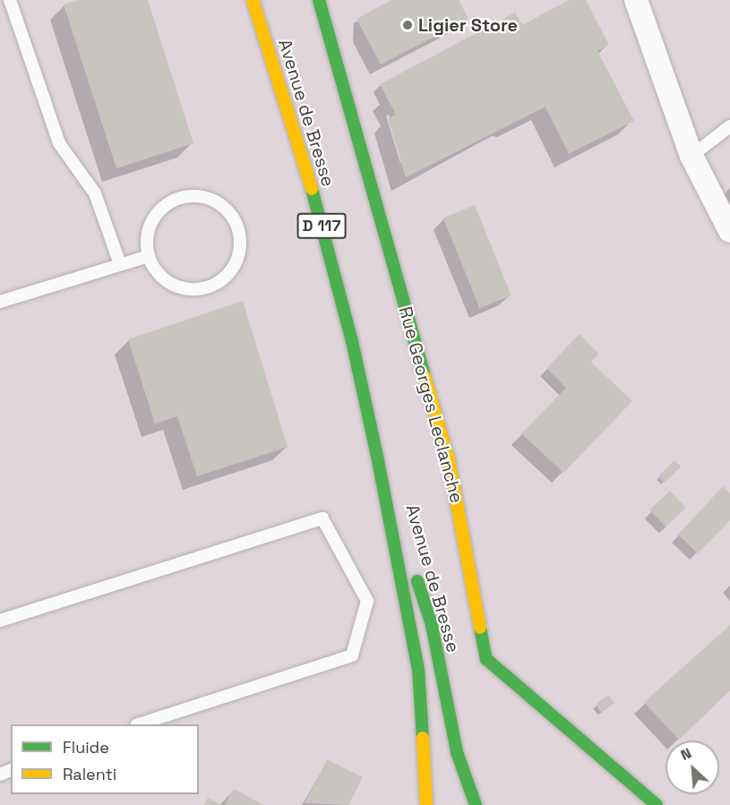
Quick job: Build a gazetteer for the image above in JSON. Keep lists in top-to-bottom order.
{
  "streets": {
    "main road": ["Avenue de Bresse", "D 117", "Rue Georges Leclanche"]
  },
  "places": ["Ligier Store"],
  "legend": ["Fluide", "Ralenti"],
  "north": "top left"
}
